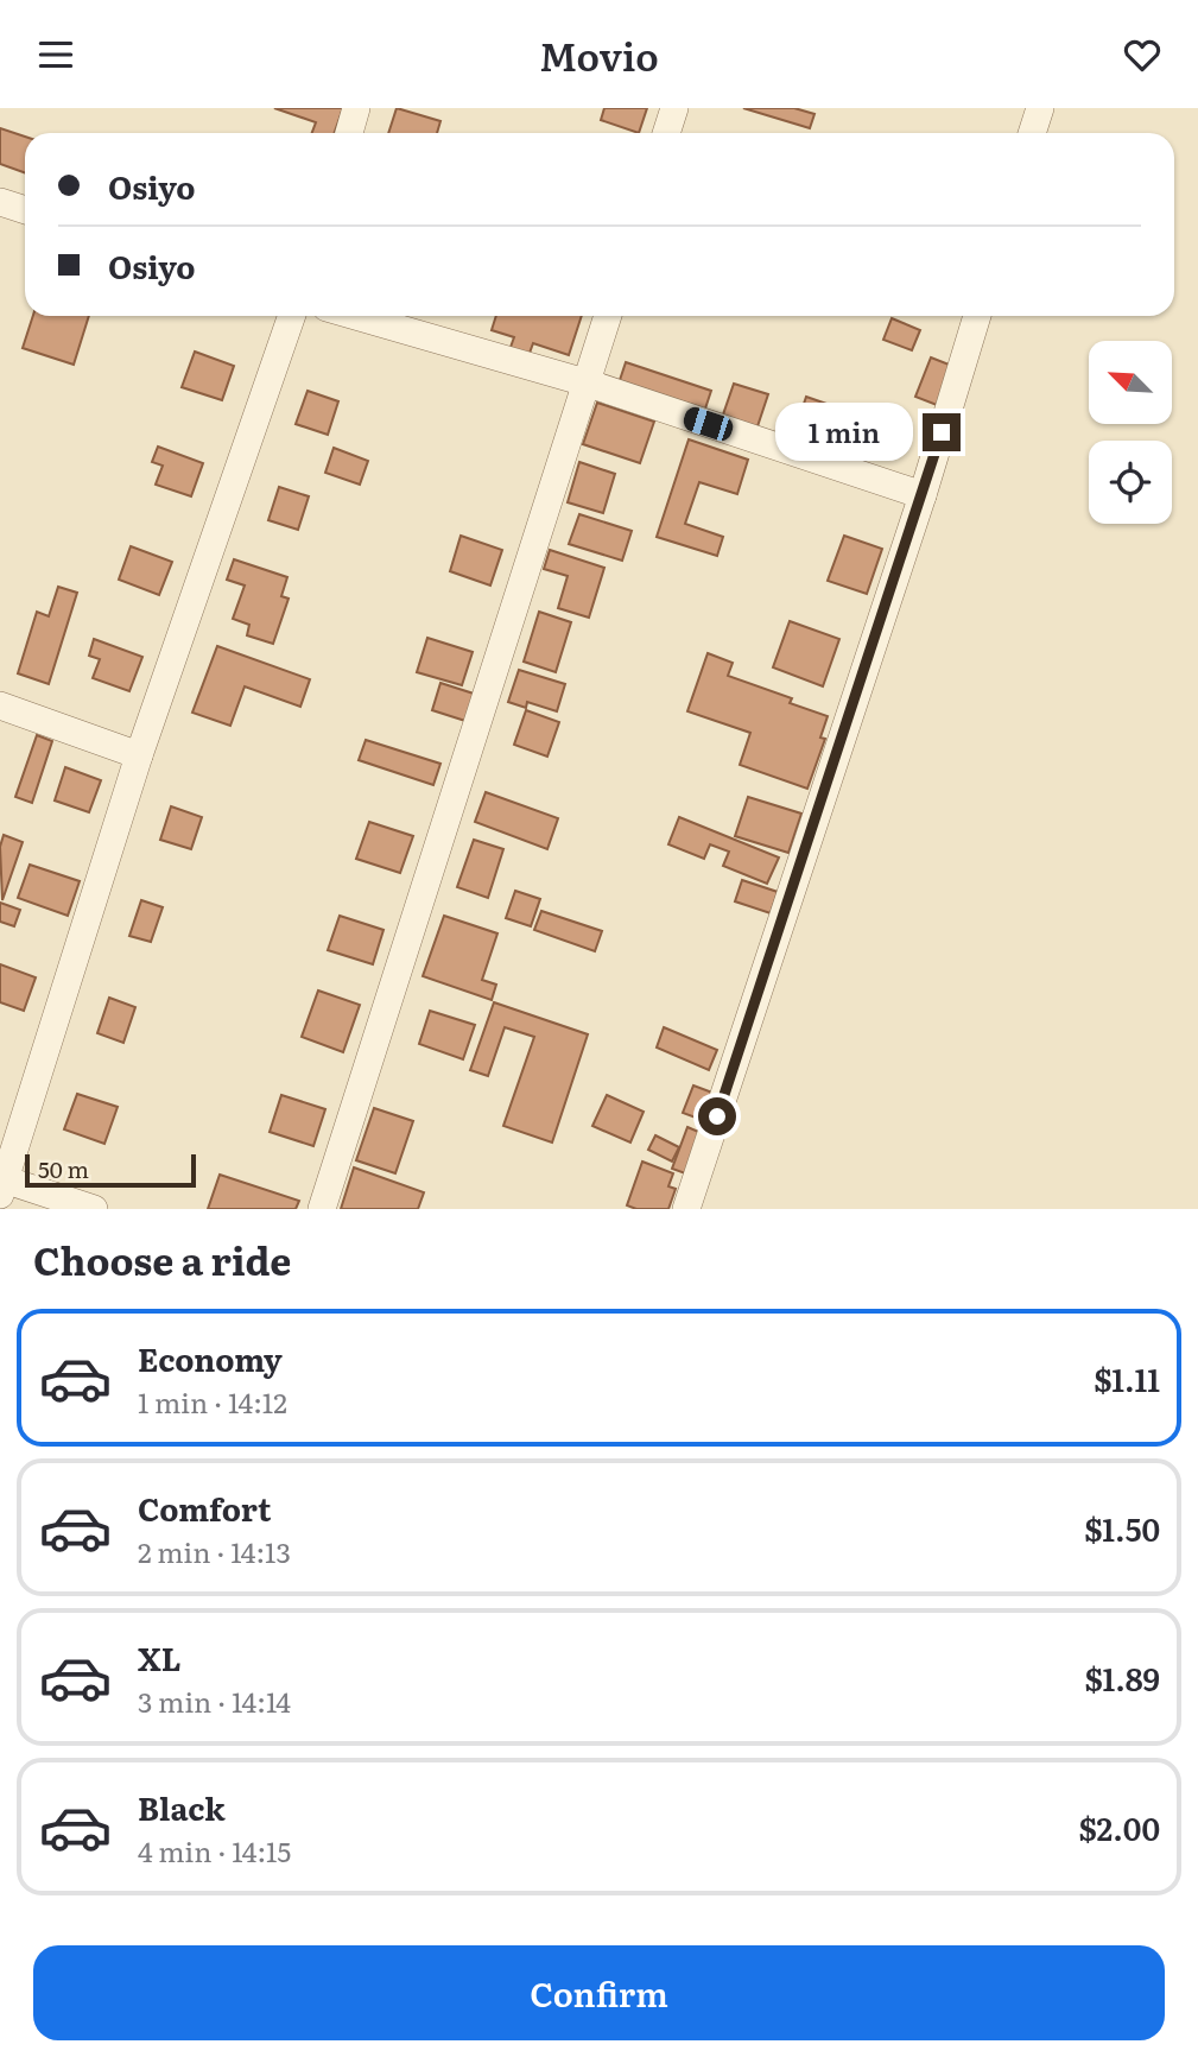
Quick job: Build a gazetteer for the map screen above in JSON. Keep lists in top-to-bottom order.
{
  "scale_bar": "50 m",
  "north": "top left",
  "page": {
    "header": "Movio",
    "banner": ["Osiyo", "Osiyo"],
    "bubble": "1 min",
    "scale": "50 m",
    "heading": "Choose a ride",
    "list": [
      {
        "name": "Economy",
        "note": "1 min · 14:12",
        "value": "$1.11"
      },
      {
        "name": "Comfort",
        "note": "2 min · 14:13",
        "value": "$1.50"
      },
      {
        "name": "XL",
        "note": "3 min · 14:14",
        "value": "$1.89"
      },
      {
        "name": "Black",
        "note": "4 min · 14:15",
        "value": "$2.00"
      }
    ],
    "buttons": "Confirm"
  }
}
